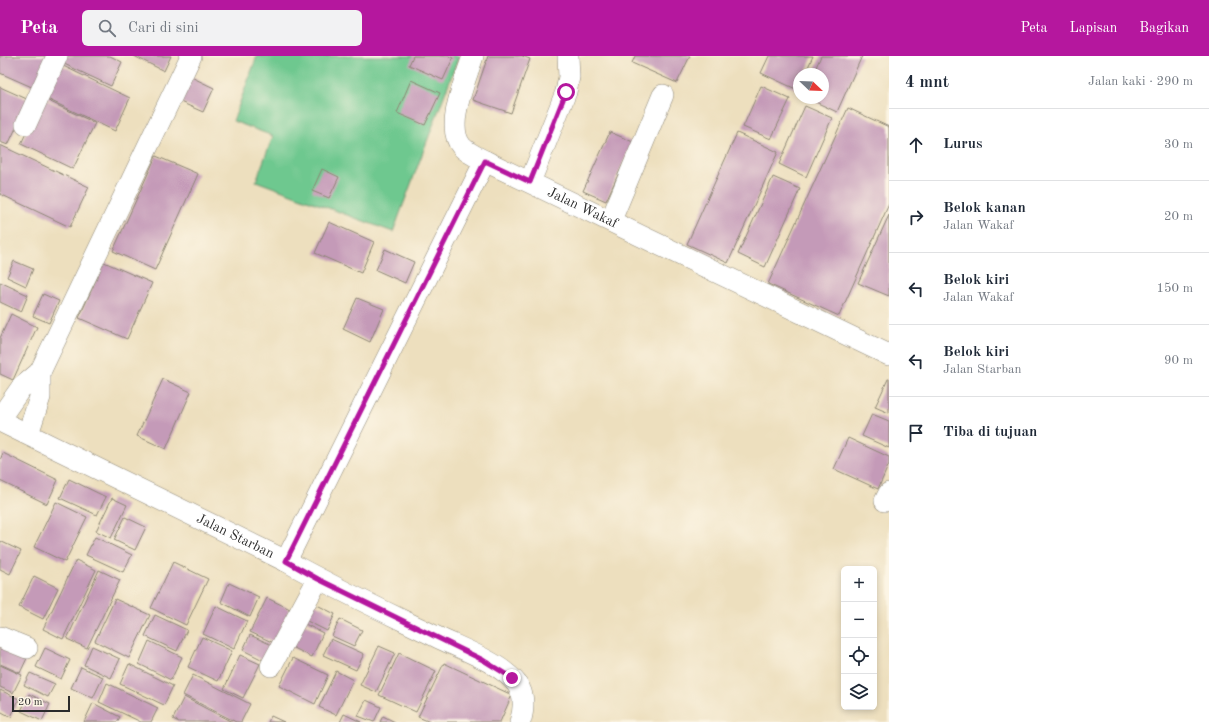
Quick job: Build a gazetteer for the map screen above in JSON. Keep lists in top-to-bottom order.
{
  "streets": {
    "street": ["Jalan Wakaf", "Jalan Starban"]
  },
  "scale_bar": "20 m",
  "north": "bottom right",
  "page": {
    "header": "Peta",
    "search": "Cari di sini",
    "nav": ["Peta", "Lapisan", "Bagikan"],
    "heading": ["4 mnt", "Jalan kaki · 290 m"],
    "list": [
      ["Lurus", "30 m"],
      ["Belok kanan", "Jalan Wakaf", "20 m"],
      ["Belok kiri", "Jalan Wakaf", "150 m"],
      ["Belok kiri", "Jalan Starban", "90 m"],
      "Tiba di tujuan"
    ],
    "map_buttons": ["+", "−"],
    "scale": "20 m"
  }
}
